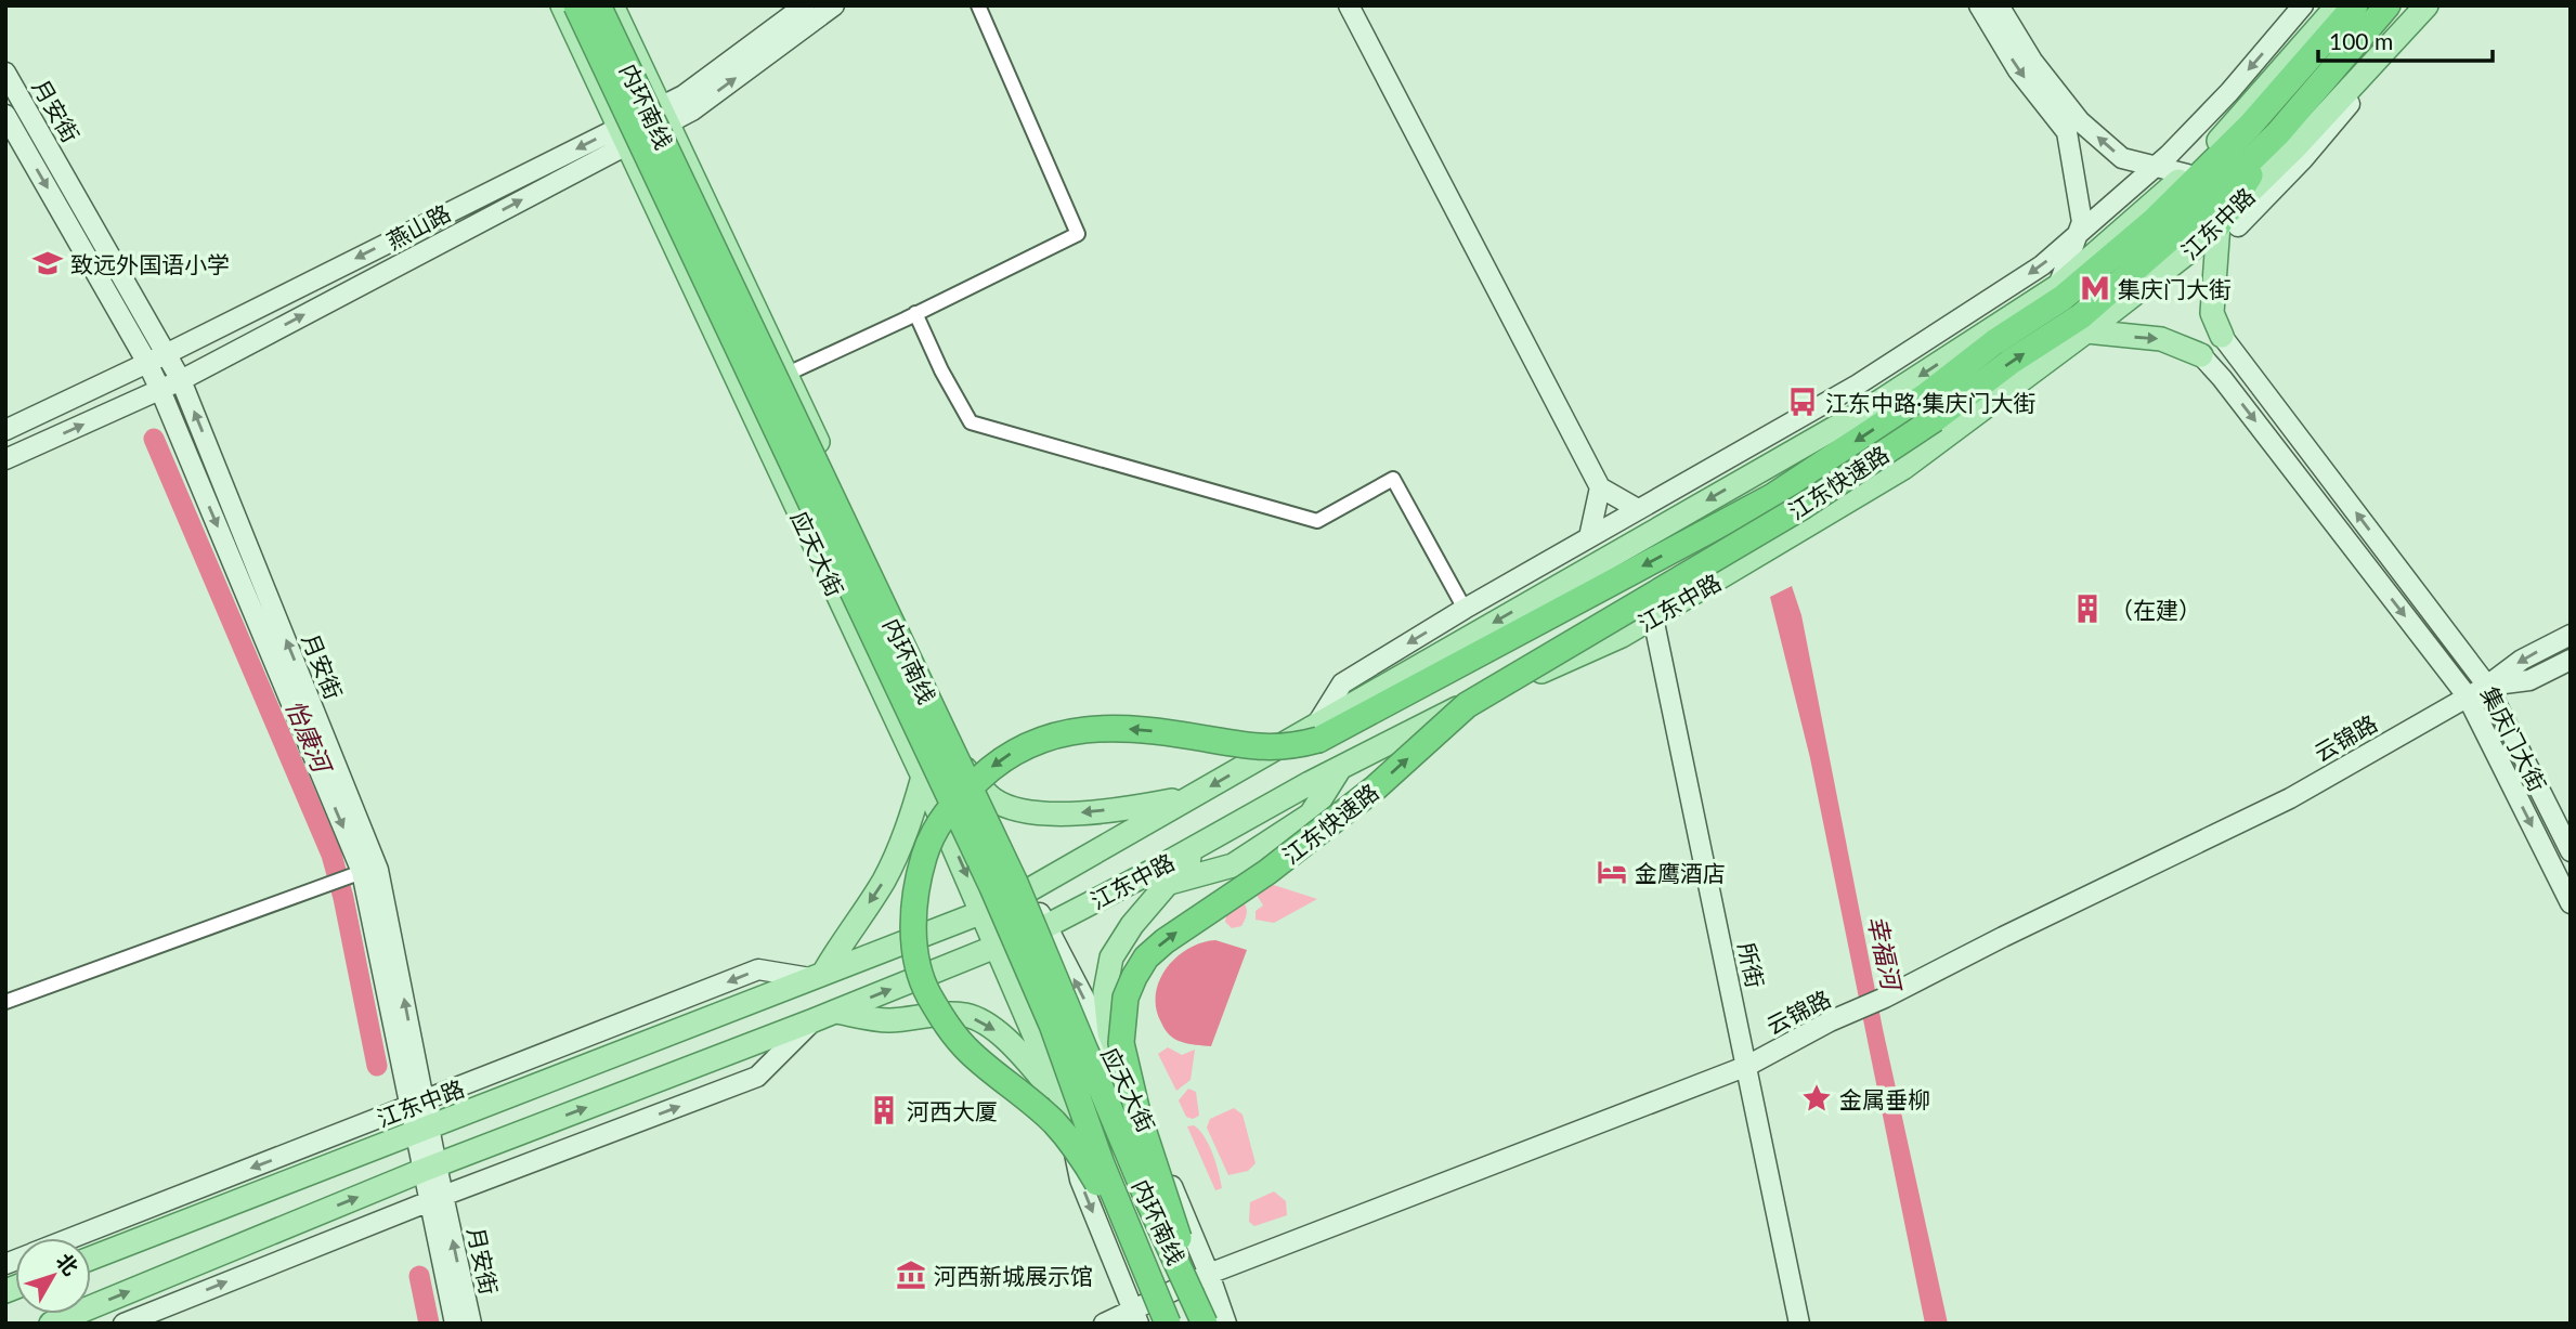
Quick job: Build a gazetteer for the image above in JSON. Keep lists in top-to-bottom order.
{
  "streets": {
    "highway": ["内环南线", "江东快速路"],
    "main road": ["江东中路", "应天大街"],
    "street": [
      "月安街",
      "燕山路",
      "云锦路",
      "集庆门大街",
      "所街"
    ]
  },
  "crossings": [
    ["内环南线", "江东快速路"],
    ["内环南线", "应天大街"],
    ["内环南线", "云锦路"],
    ["月安街", "江东中路"],
    ["月安街", "燕山路"],
    ["江东中路", "江东快速路"],
    ["江东中路", "应天大街"],
    ["江东中路", "所街"],
    ["燕山路", "应天大街"],
    ["江东快速路", "应天大街"],
    ["江东快速路", "云锦路"],
    ["应天大街", "云锦路"],
    ["云锦路", "集庆门大街"],
    ["云锦路", "所街"]
  ],
  "water": ["怡康河", "幸福河"],
  "places": {
    "school or university": ["致远外国语小学"],
    "metro station": ["集庆门大街"],
    "bus stop": ["江东中路·集庆门大街"],
    "building": ["（在建）", "河西大厦"],
    "hotel": ["金鹰酒店"],
    "place": ["金属垂柳"],
    "museum": ["河西新城展示馆"]
  },
  "scale_bar": "100 m",
  "north": "top right"
}
